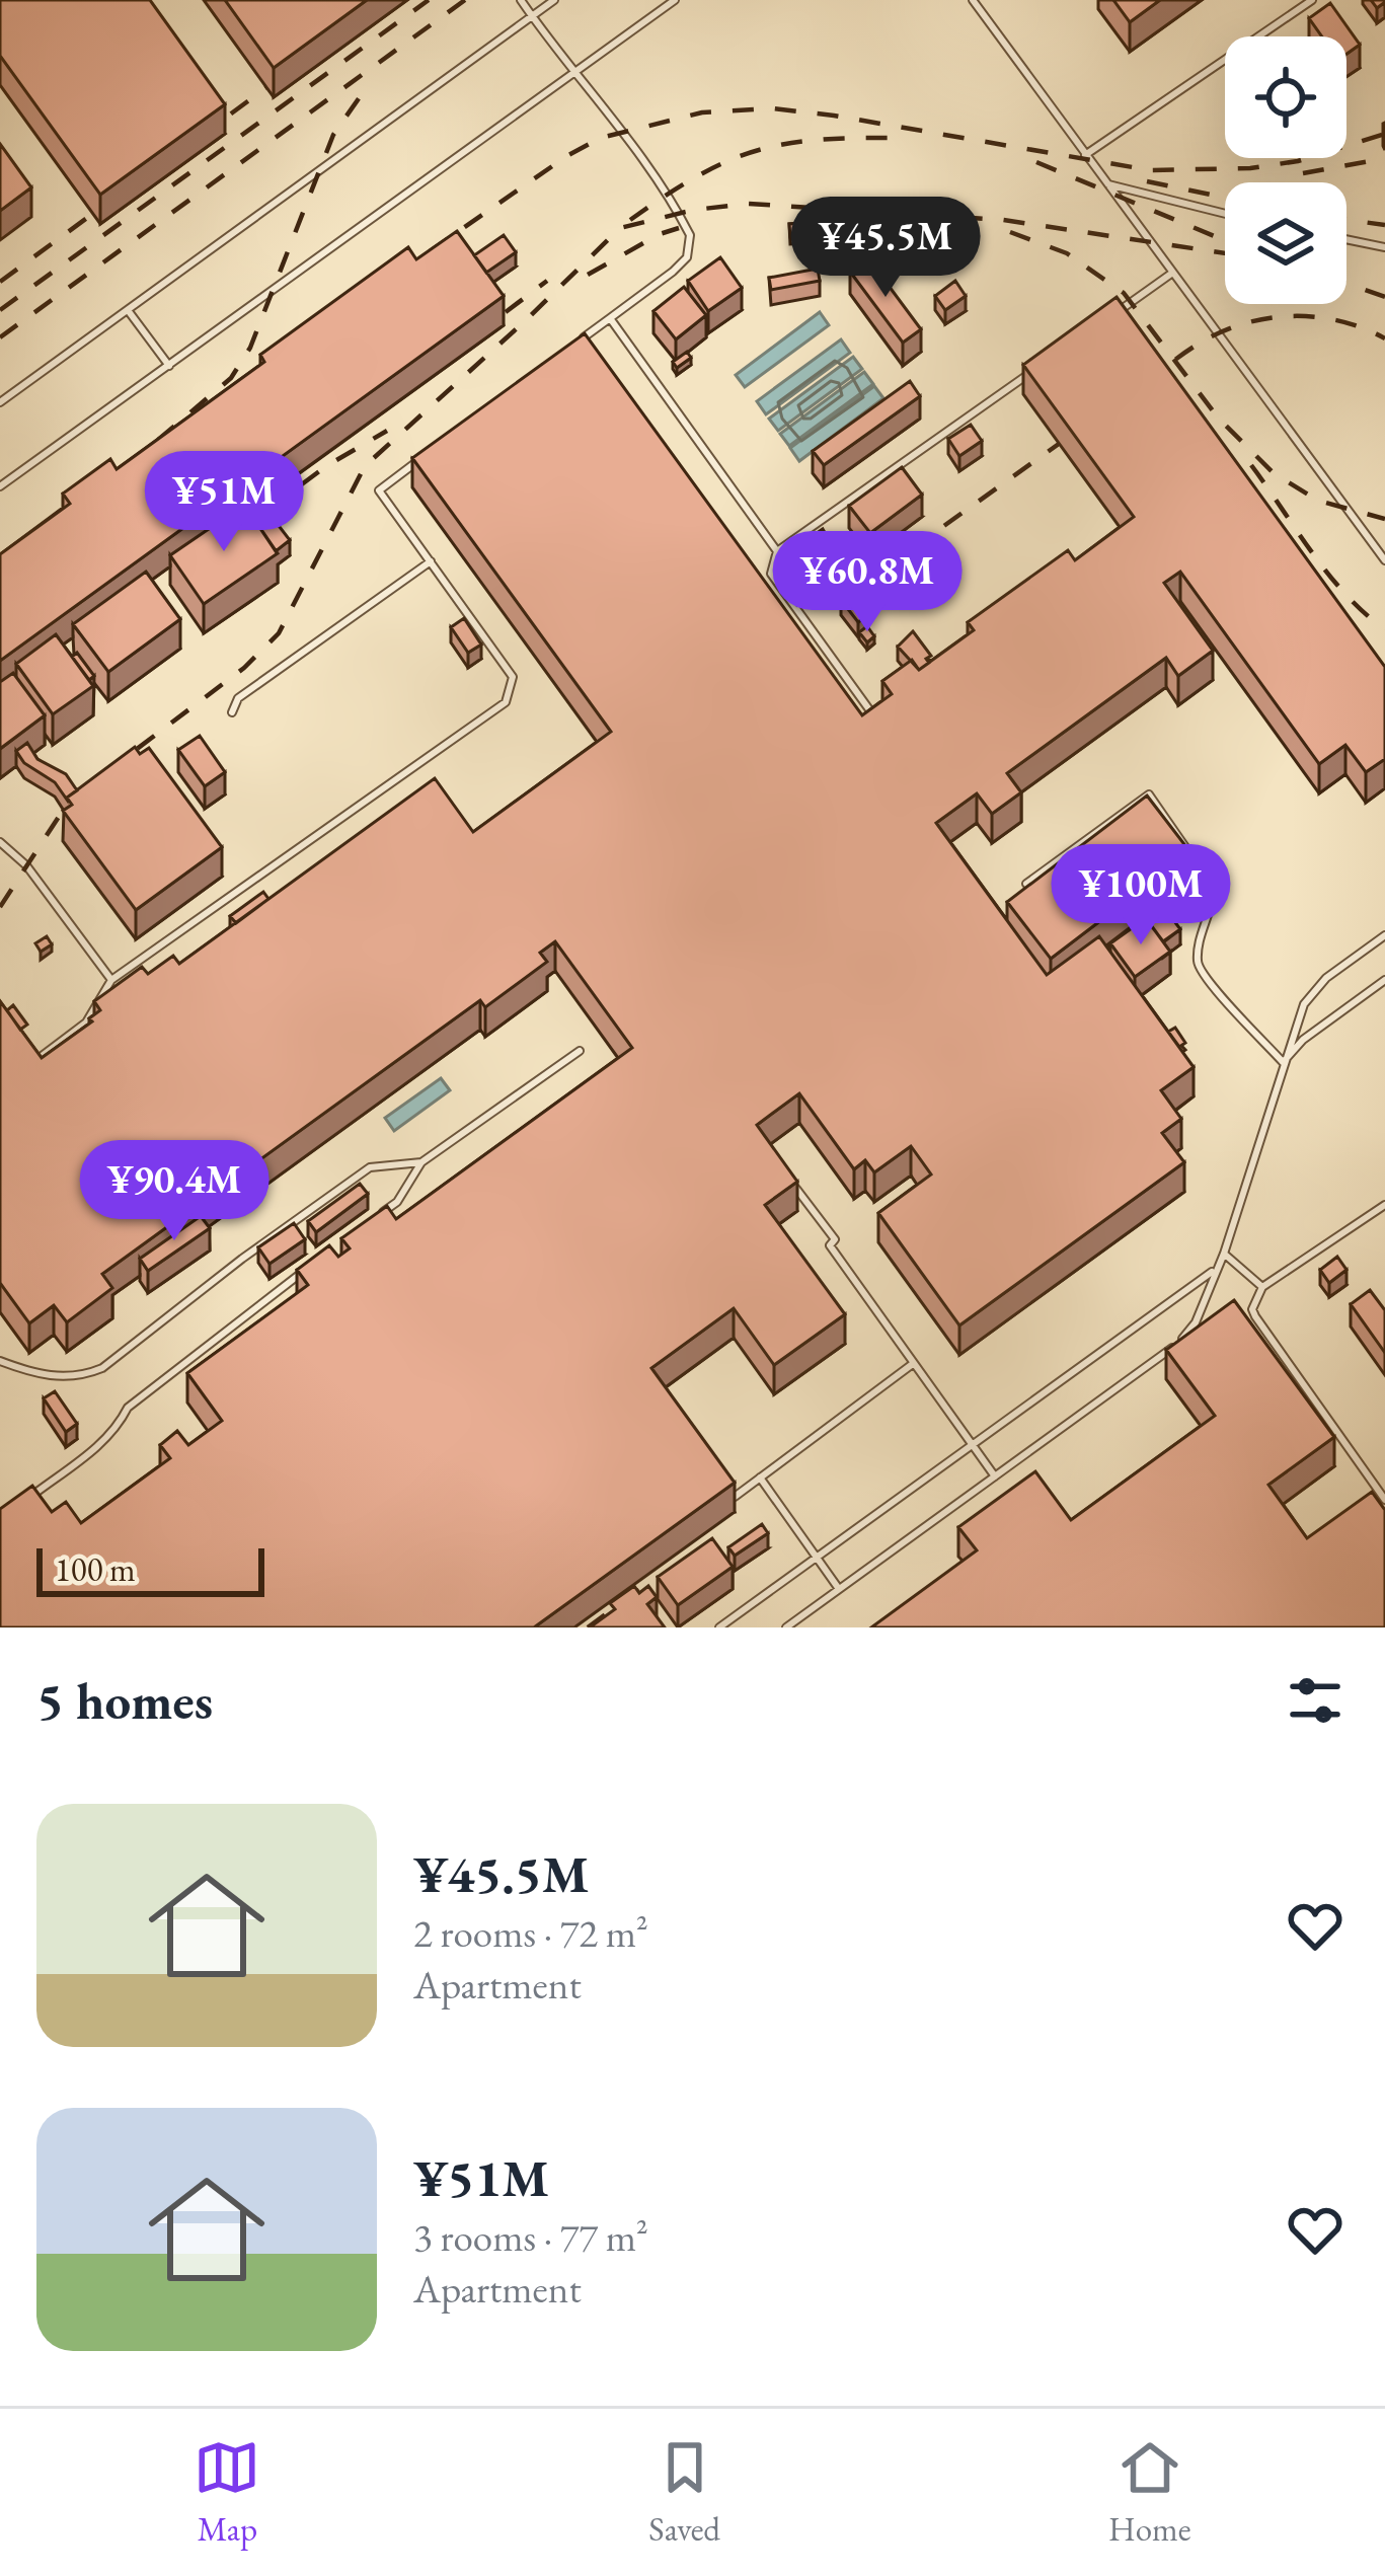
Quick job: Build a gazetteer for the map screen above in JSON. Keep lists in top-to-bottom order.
{
  "scale_bar": "100 m",
  "page": {
    "price": [
      "¥45.5M",
      "¥51M",
      "¥60.8M",
      "¥100M",
      "¥90.4M"
    ],
    "scale": "100 m",
    "heading": "5 homes",
    "list": [
      {
        "name": "¥45.5M",
        "note": "2 rooms · 72 m² · Apartment"
      },
      {
        "name": "¥51M",
        "note": "3 rooms · 77 m² · Apartment"
      }
    ],
    "tabs": ["Map", "Saved", "Home"]
  }
}
